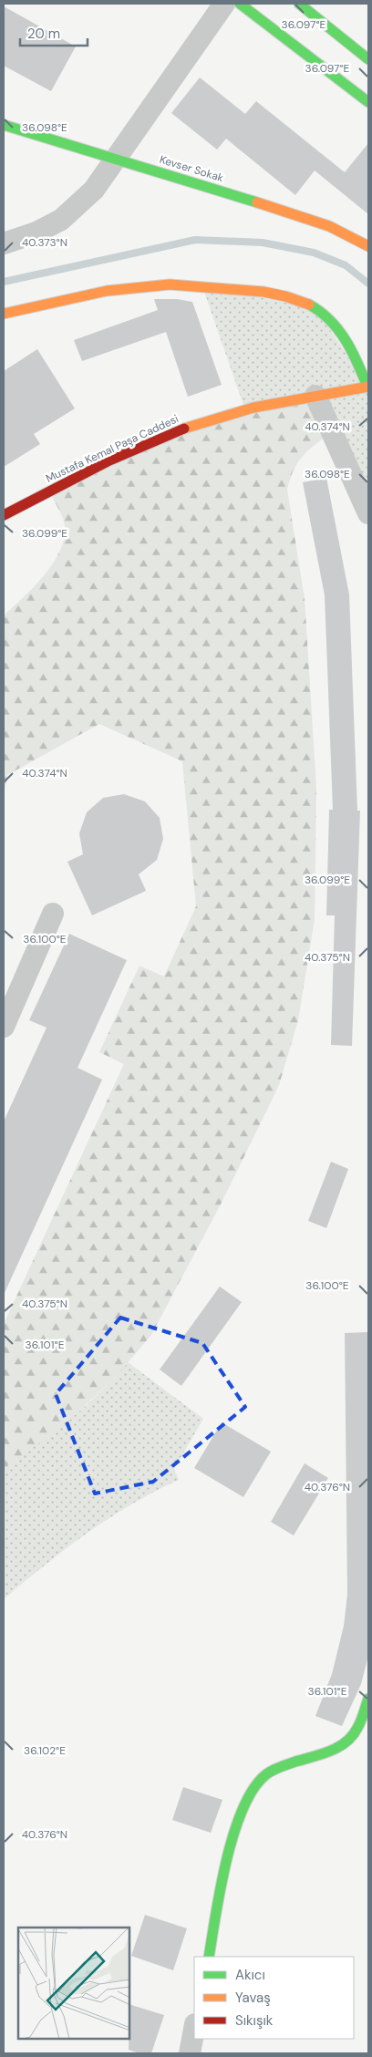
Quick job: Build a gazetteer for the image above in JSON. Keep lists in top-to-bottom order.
{
  "streets": {
    "main road": ["Kevser Sokak", "Mustafa Kemal Paşa Caddesi"]
  },
  "legend": ["Akıcı", "Yavaş", "Sıkışık"],
  "scale_bar": "20 m",
  "coordinates": [
    "36.097°E",
    "36.098°E",
    "40.373°N",
    "40.374°N",
    "36.099°E",
    "36.100°E",
    "40.375°N",
    "36.101°E",
    "40.376°N",
    "36.102°E"
  ]
}
